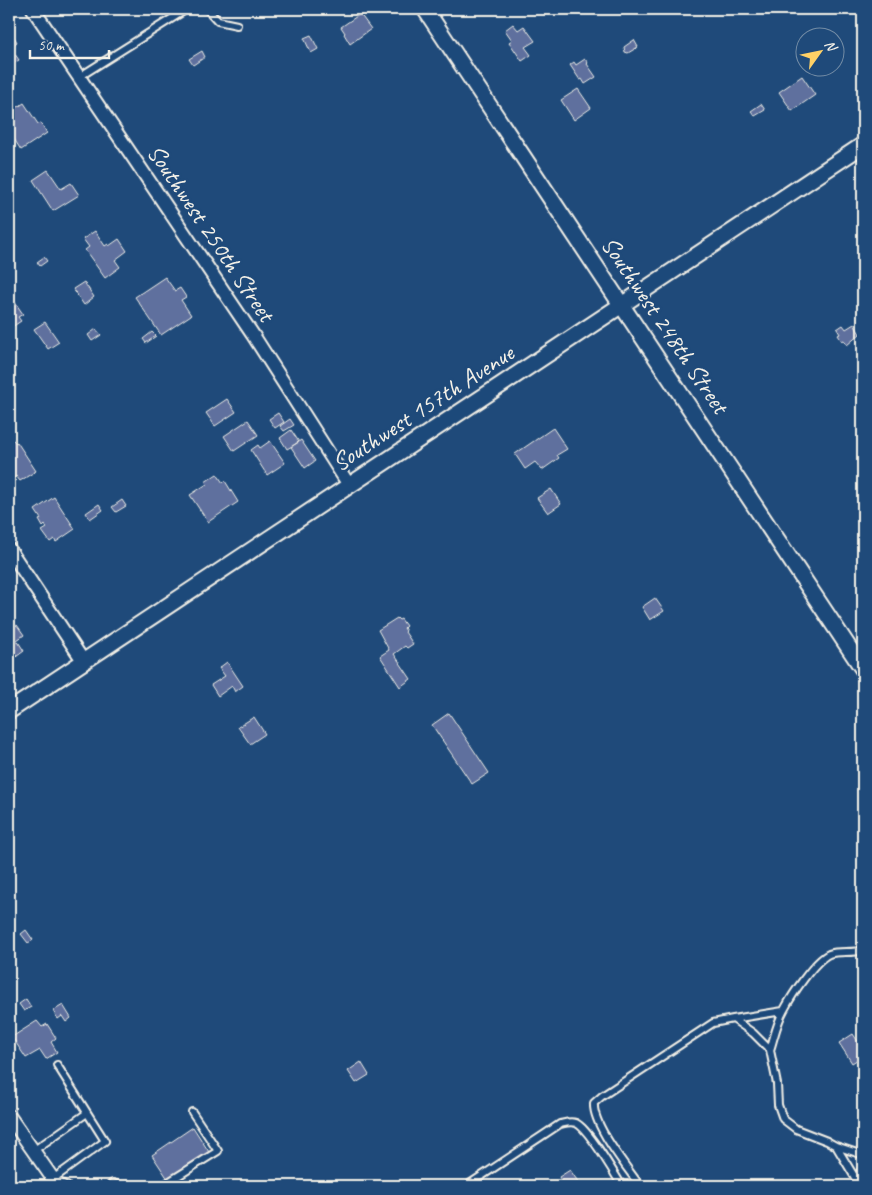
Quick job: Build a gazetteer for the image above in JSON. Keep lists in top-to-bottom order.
{
  "streets": {
    "street": ["Southwest 250th Street", "Southwest 248th Street", "Southwest 157th Avenue"]
  },
  "crossings": [
    ["Southwest 250th Street", "Southwest 157th Avenue"],
    ["Southwest 248th Street", "Southwest 157th Avenue"]
  ],
  "scale_bar": "50 m",
  "north": "top right"
}
